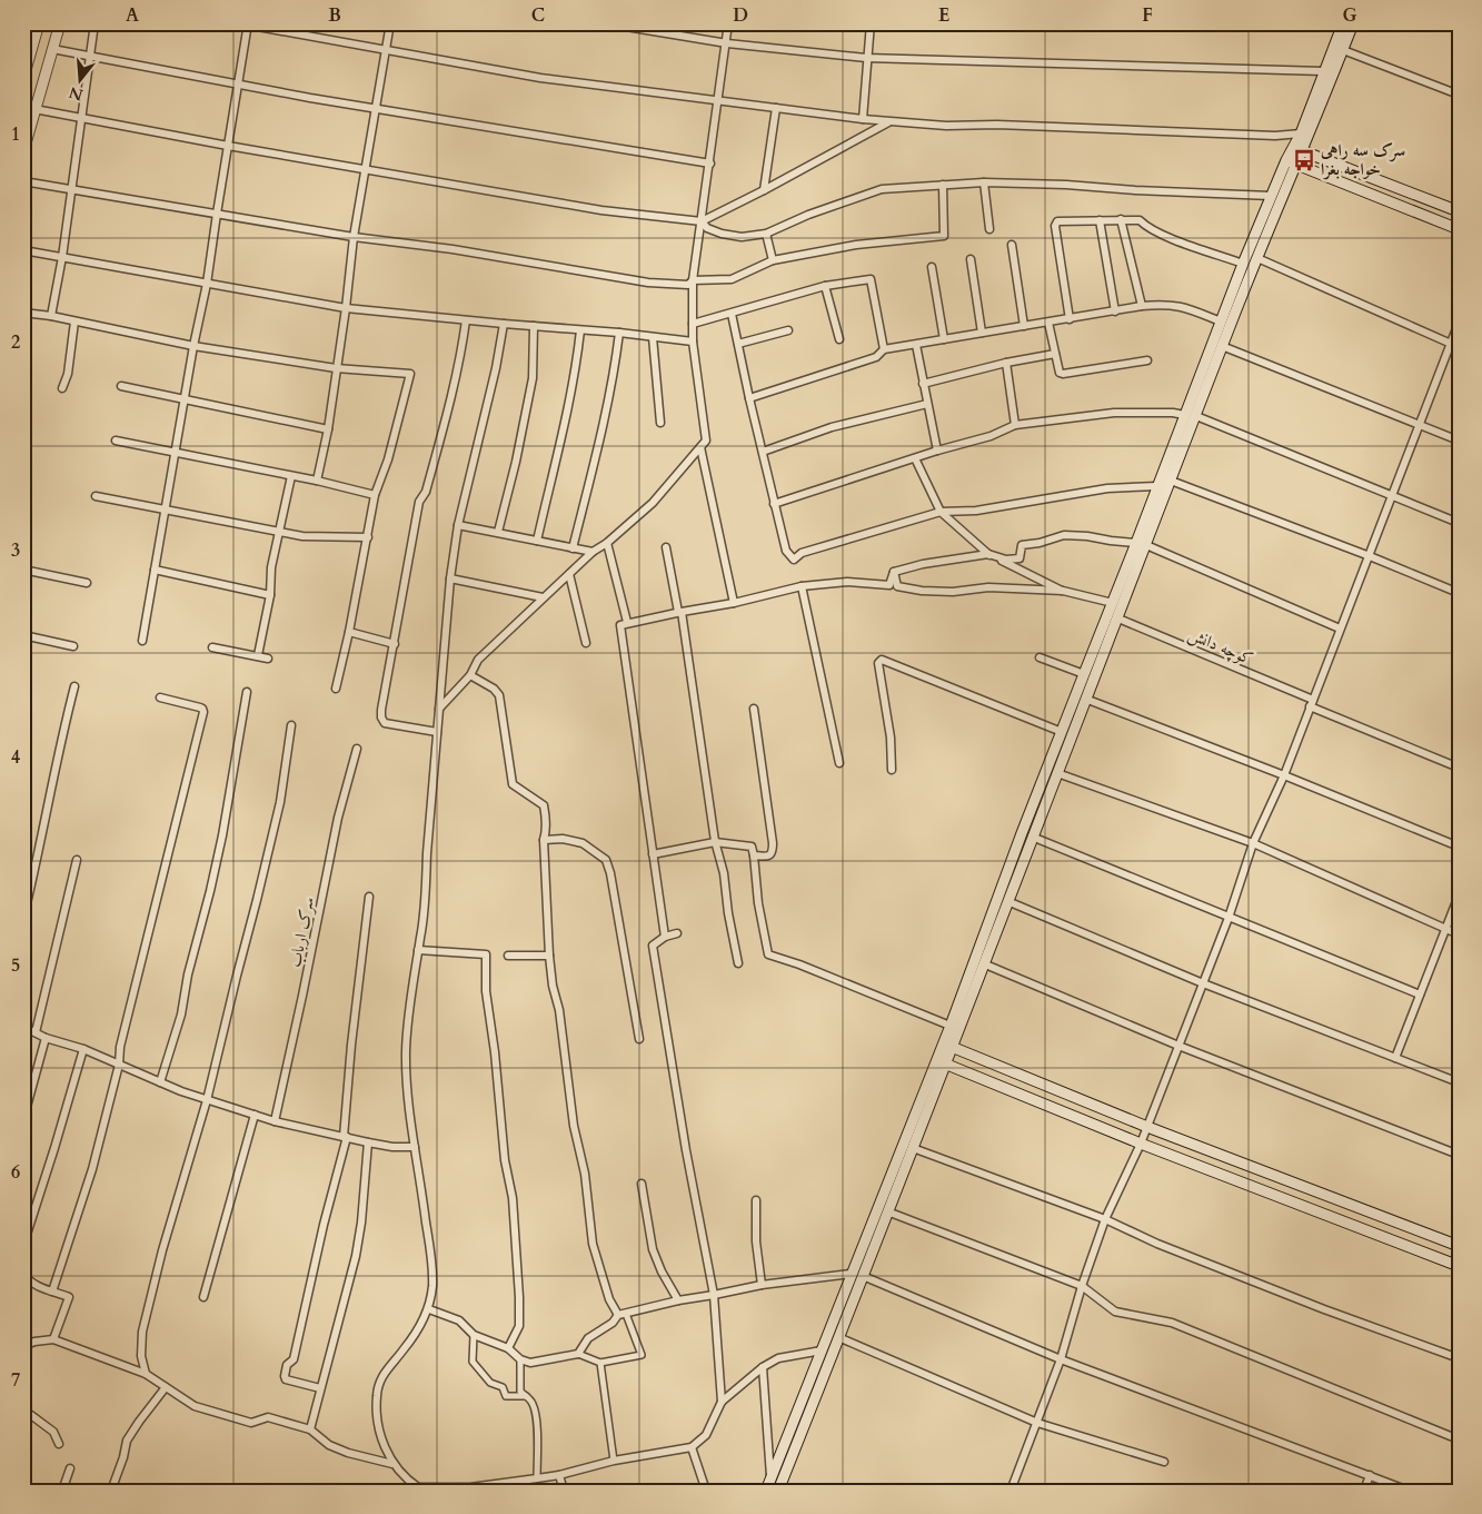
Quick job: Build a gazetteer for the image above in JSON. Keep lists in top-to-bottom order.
{
  "streets": {
    "street": ["کوچه دانش", "سرک ارباب"]
  },
  "places": {
    "bus stop": ["سرک سه راهی خواجه بغرا"]
  },
  "north": "bottom",
  "grid": {
    "columns": [
      "A",
      "B",
      "C",
      "D",
      "E",
      "F",
      "G"
    ],
    "rows": [
      "1",
      "2",
      "3",
      "4",
      "5",
      "6",
      "7"
    ]
  }
}
